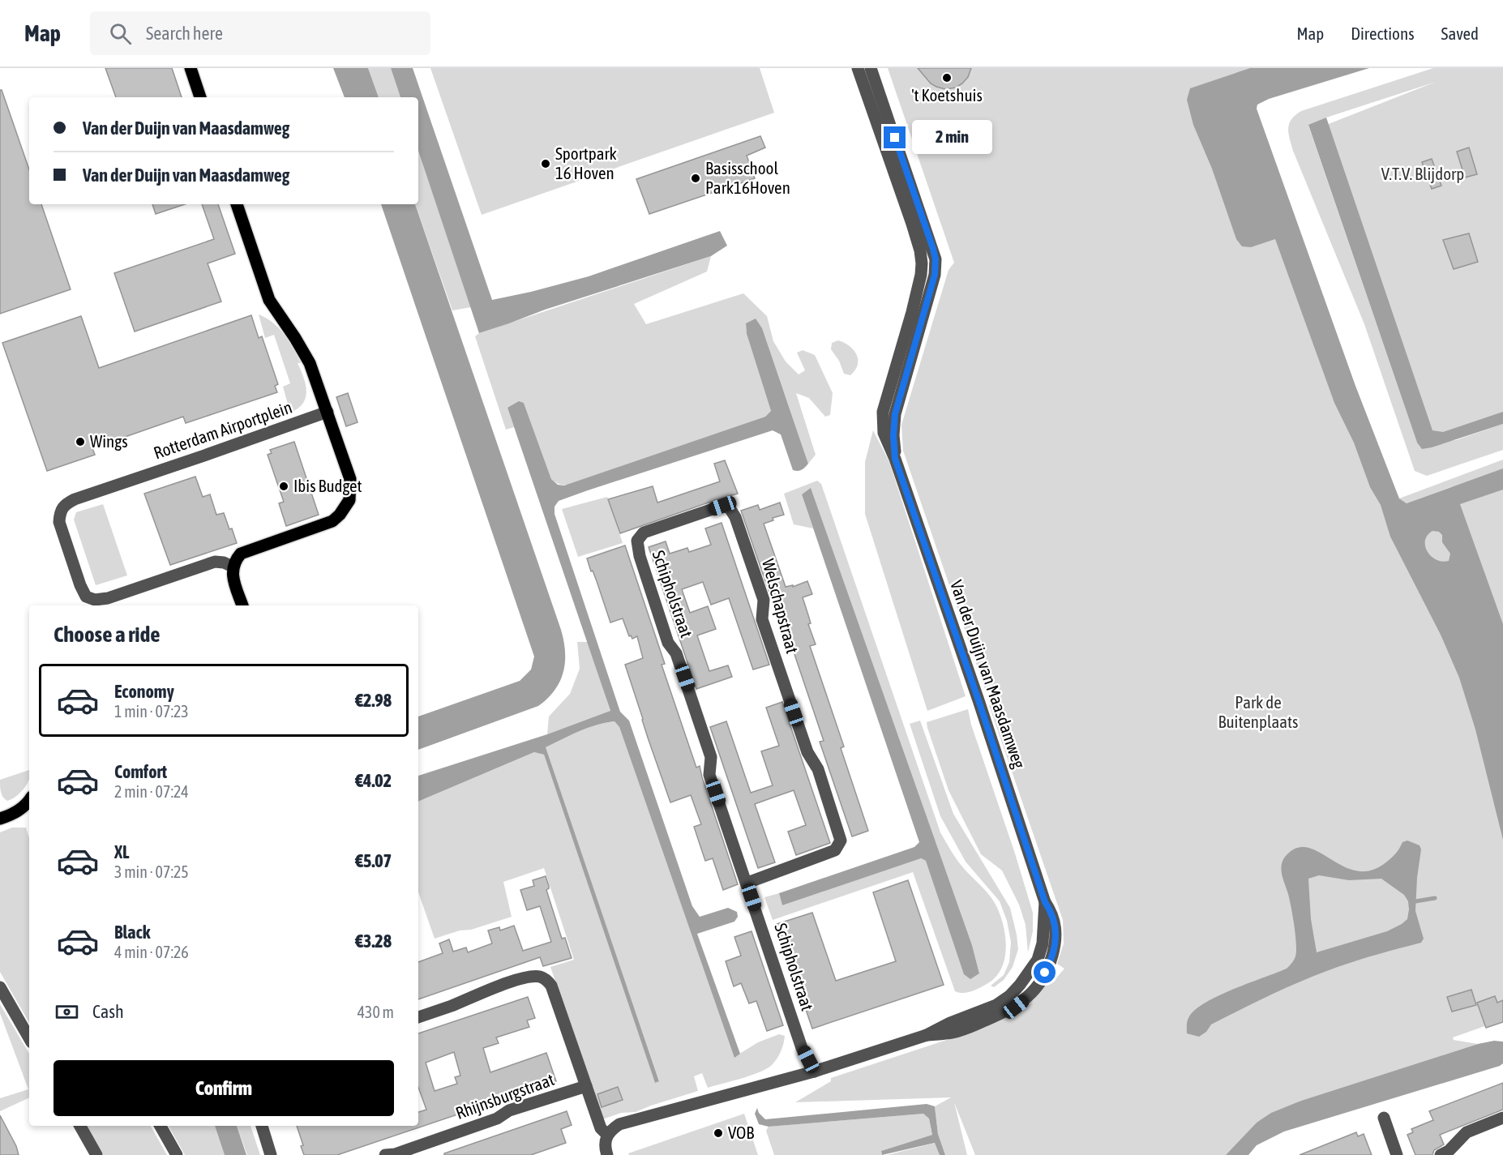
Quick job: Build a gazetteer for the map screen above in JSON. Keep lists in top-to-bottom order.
{
  "streets": {
    "street": [
      "Rotterdam Airportplein",
      "Schipholstraat",
      "Welschapstraat",
      "Van der Duijn van Maasdamweg",
      "Rhijnsburgstraat"
    ]
  },
  "crossings": [
    ["Schipholstraat", "Welschapstraat"],
    ["Schipholstraat", "Van der Duijn van Maasdamweg"]
  ],
  "parks": ["V.T.V. Blijdorp", "Park de Buitenplaats"],
  "places": [
    "'t Koetshuis",
    "Sportpark 16 Hoven",
    "Basisschool Park16Hoven",
    "Wings",
    "Ibis Budget",
    "VOB"
  ],
  "page": {
    "header": "Map",
    "search": "Search here",
    "nav": ["Map", "Directions", "Saved"],
    "banner": ["Van der Duijn van Maasdamweg", "Van der Duijn van Maasdamweg"],
    "bubble": "2 min",
    "heading": "Choose a ride",
    "list": [
      {
        "name": "Economy",
        "note": "1 min · 07:23",
        "value": "€2.98"
      },
      {
        "name": "Comfort",
        "note": "2 min · 07:24",
        "value": "€4.02"
      },
      {
        "name": "XL",
        "note": "3 min · 07:25",
        "value": "€5.07"
      },
      {
        "name": "Black",
        "note": "4 min · 07:26",
        "value": "€3.28"
      }
    ],
    "pay": ["Cash", "430 m"],
    "buttons": "Confirm"
  }
}
